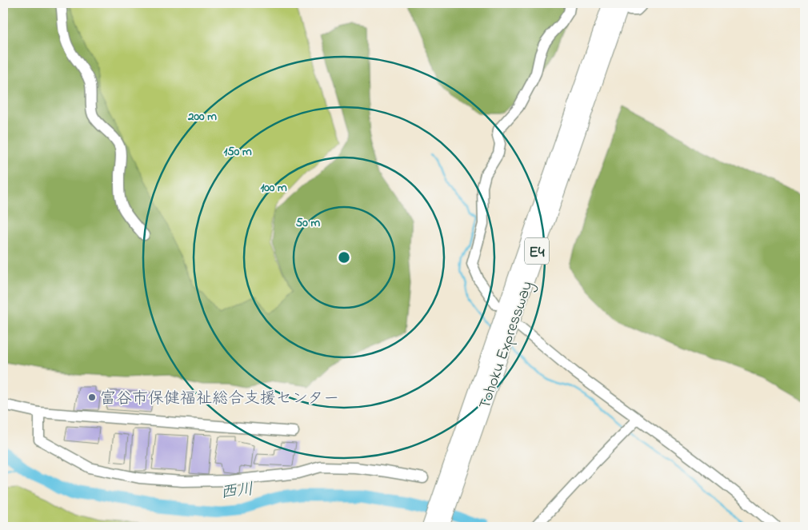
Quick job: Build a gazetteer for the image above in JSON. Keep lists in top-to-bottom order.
{
  "streets": {
    "highway": ["E4", "Tohoku Expressway"]
  },
  "water": ["西川"],
  "places": ["富谷市保健福祉総合支援センター"],
  "rings": [
    "200 m",
    "150 m",
    "100 m",
    "50 m"
  ]
}
